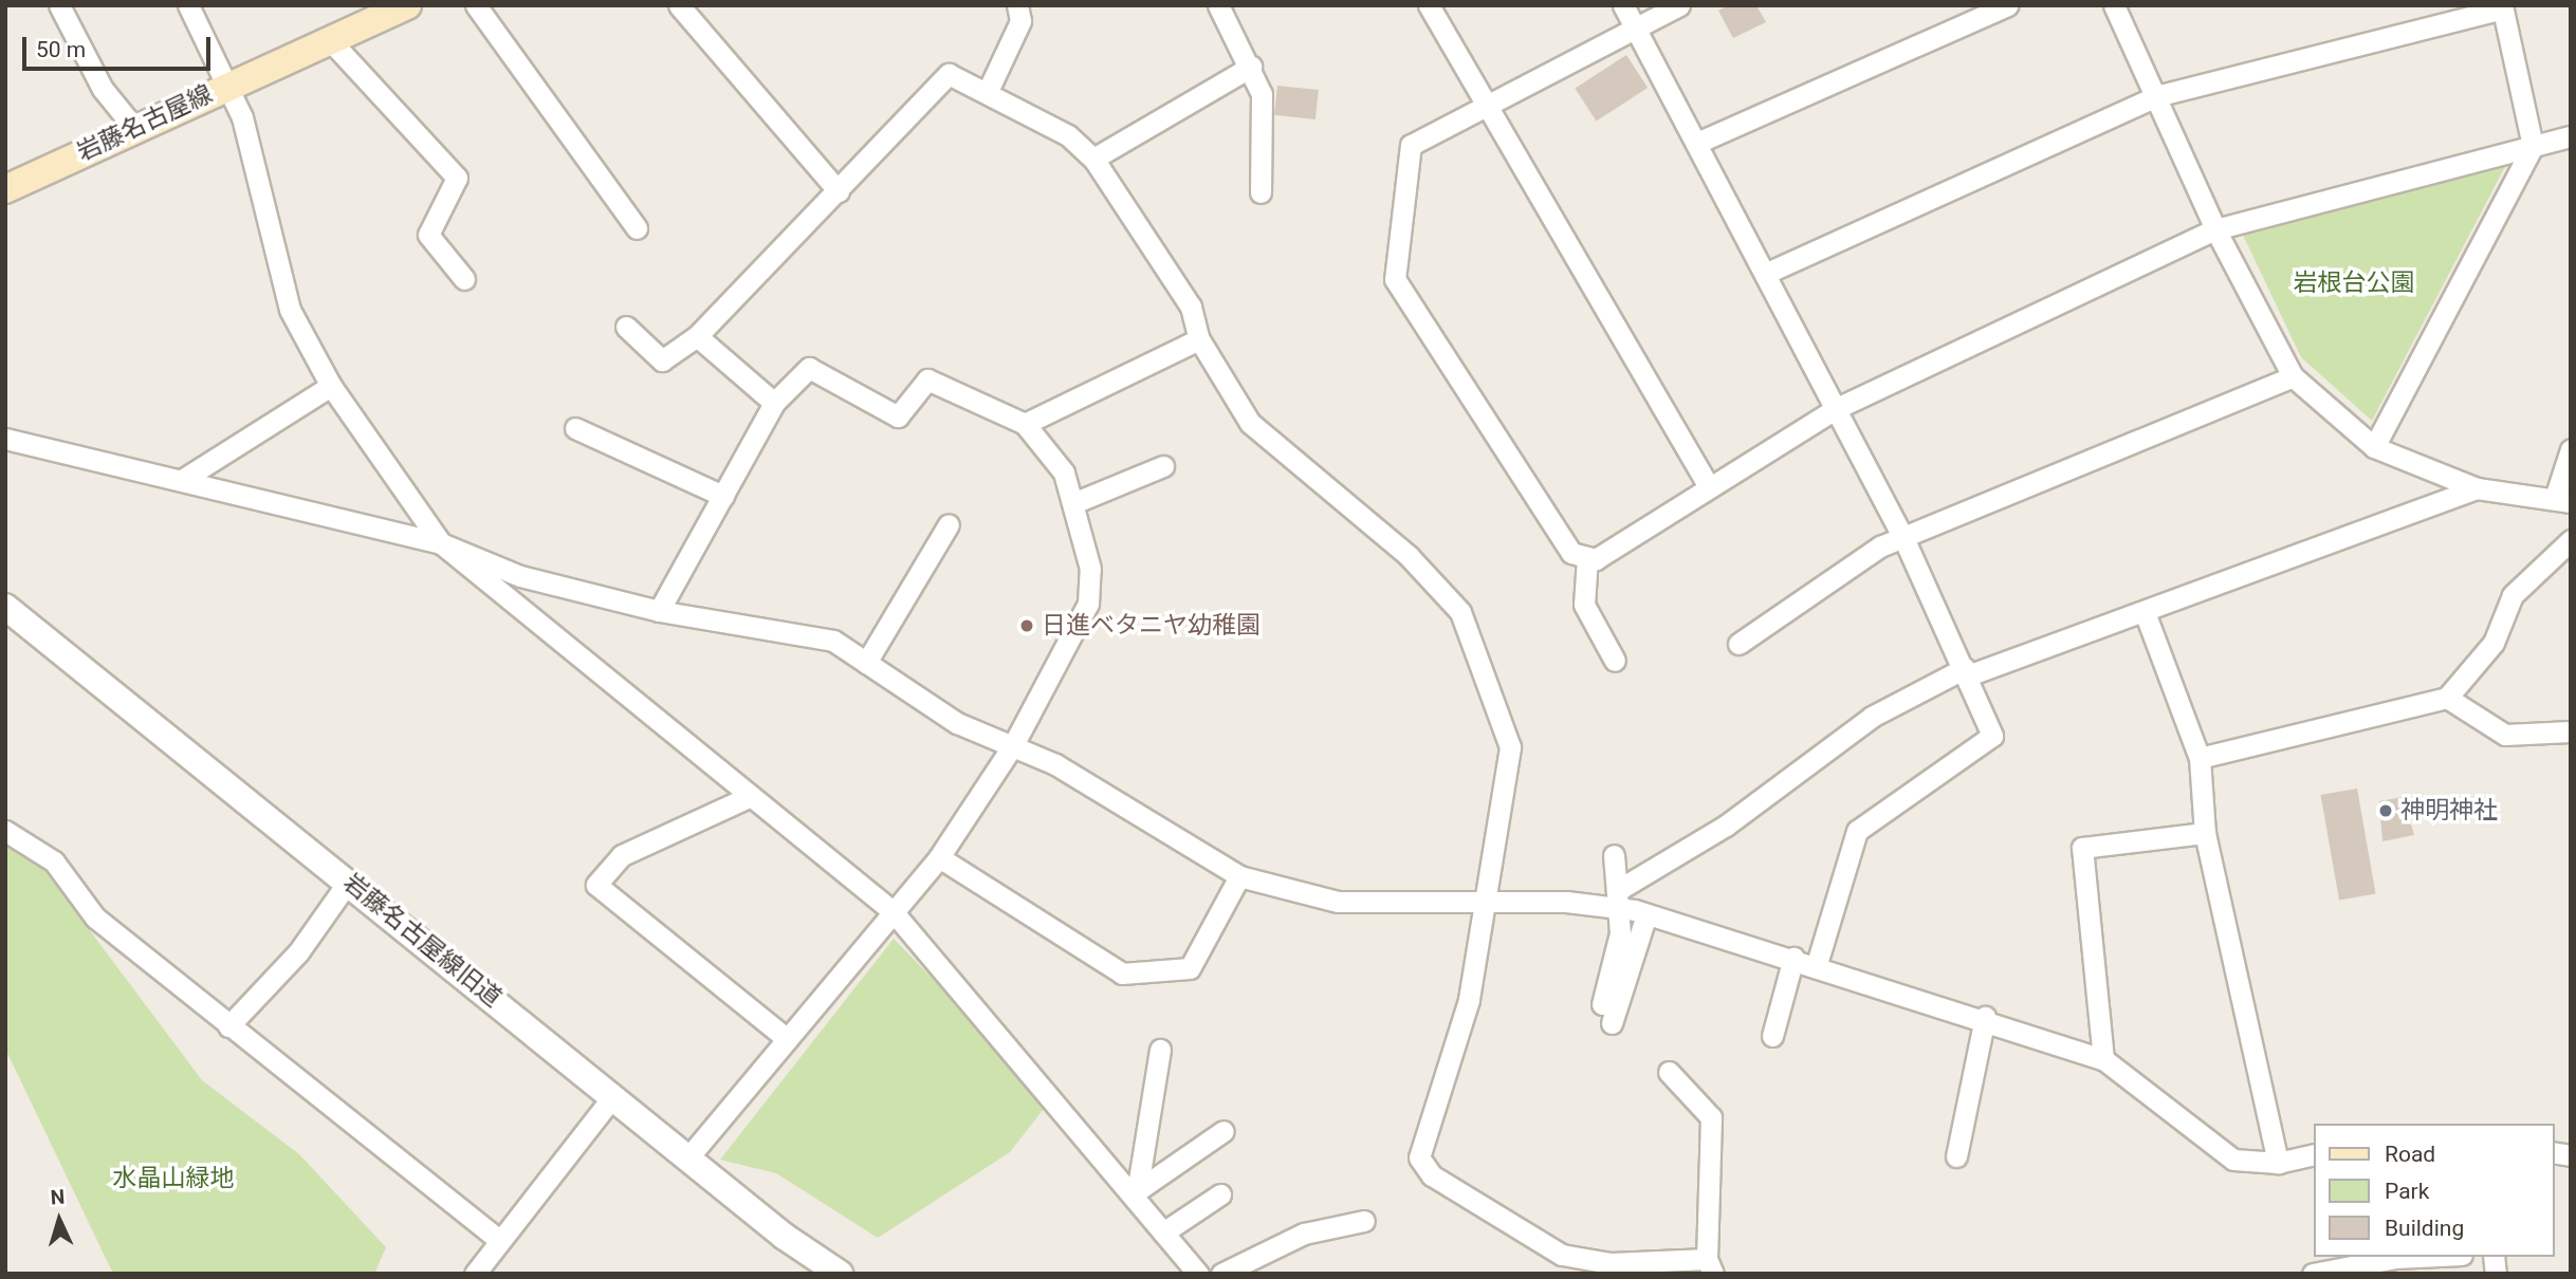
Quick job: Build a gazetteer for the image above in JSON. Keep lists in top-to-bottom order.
{
  "streets": {
    "main road": ["岩藤名古屋線"],
    "street": ["岩藤名古屋線旧道"]
  },
  "parks": ["岩根台公園", "水晶山緑地"],
  "places": ["日進ベタニヤ幼稚園", "神明神社"],
  "legend": ["Road", "Park", "Building"],
  "scale_bar": "50 m",
  "north": "top"
}
